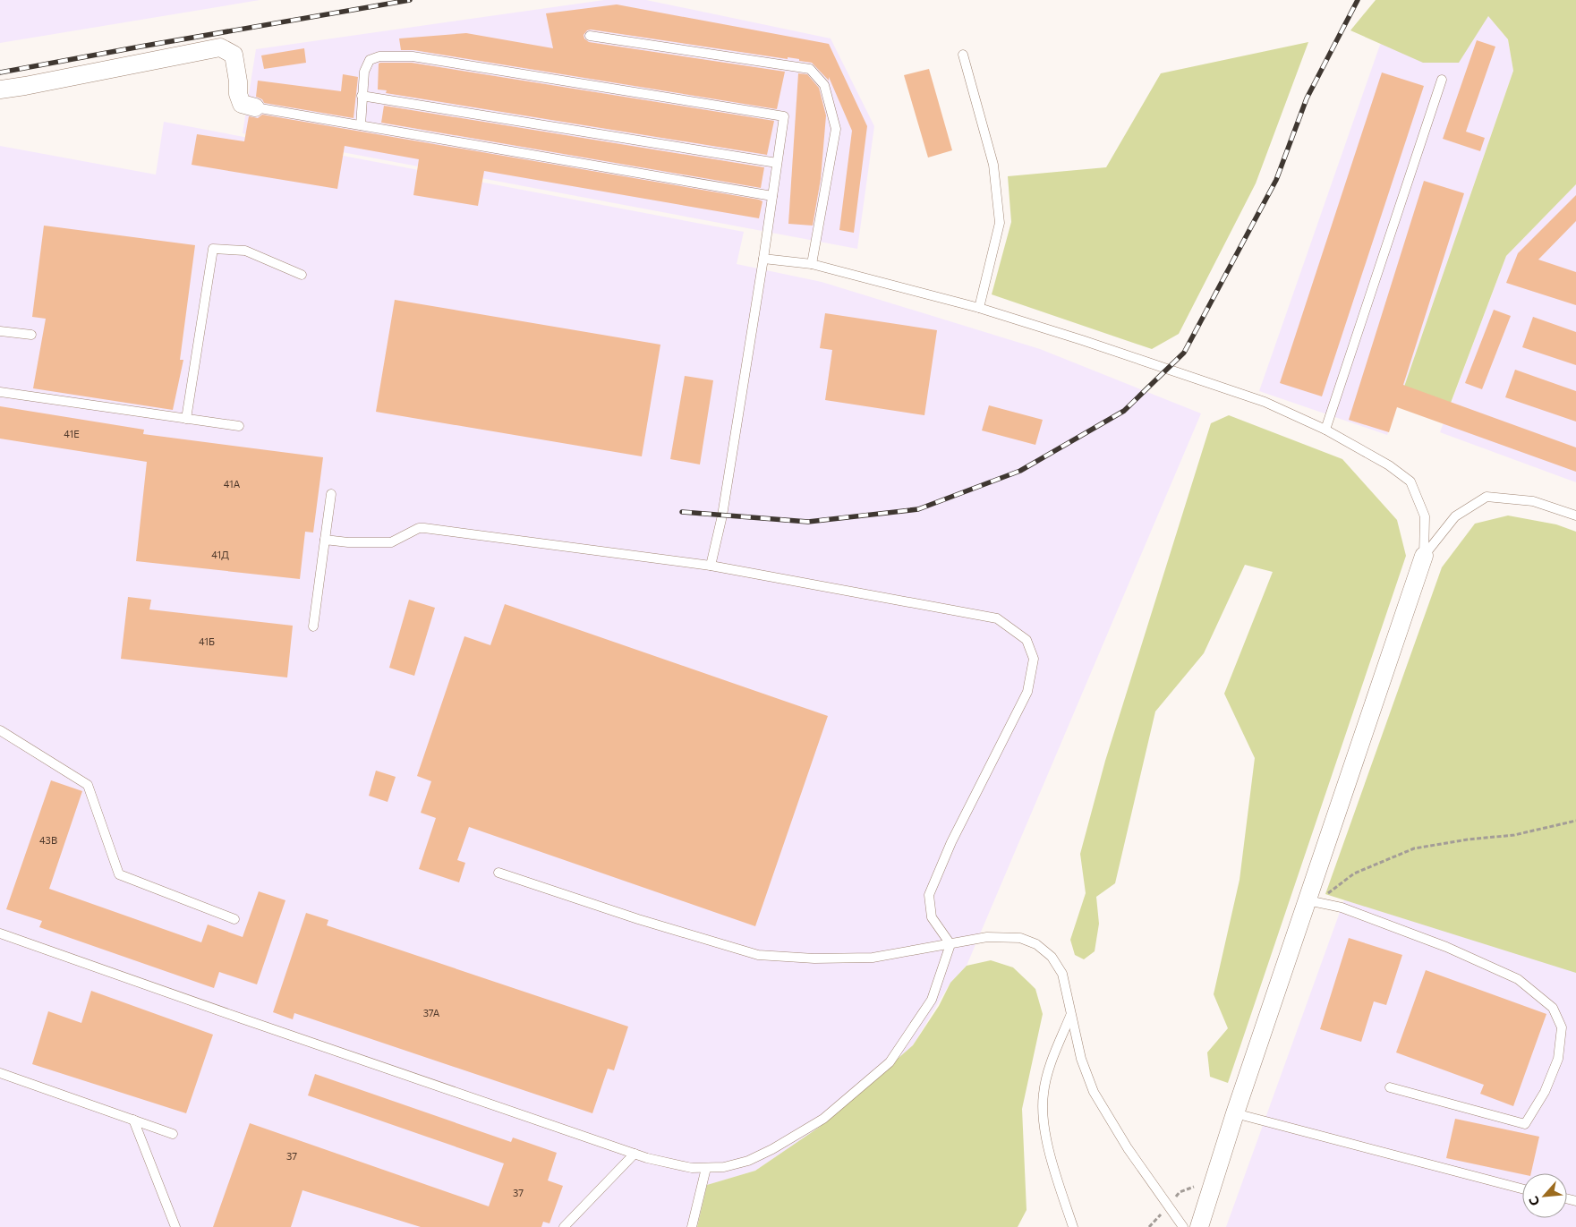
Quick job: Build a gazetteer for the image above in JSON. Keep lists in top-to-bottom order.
{
  "house_numbers": [
    "41Е",
    "41А",
    "41Д",
    "41Б",
    "43В",
    "37А",
    "37",
    "37"
  ],
  "north": "bottom left"
}
